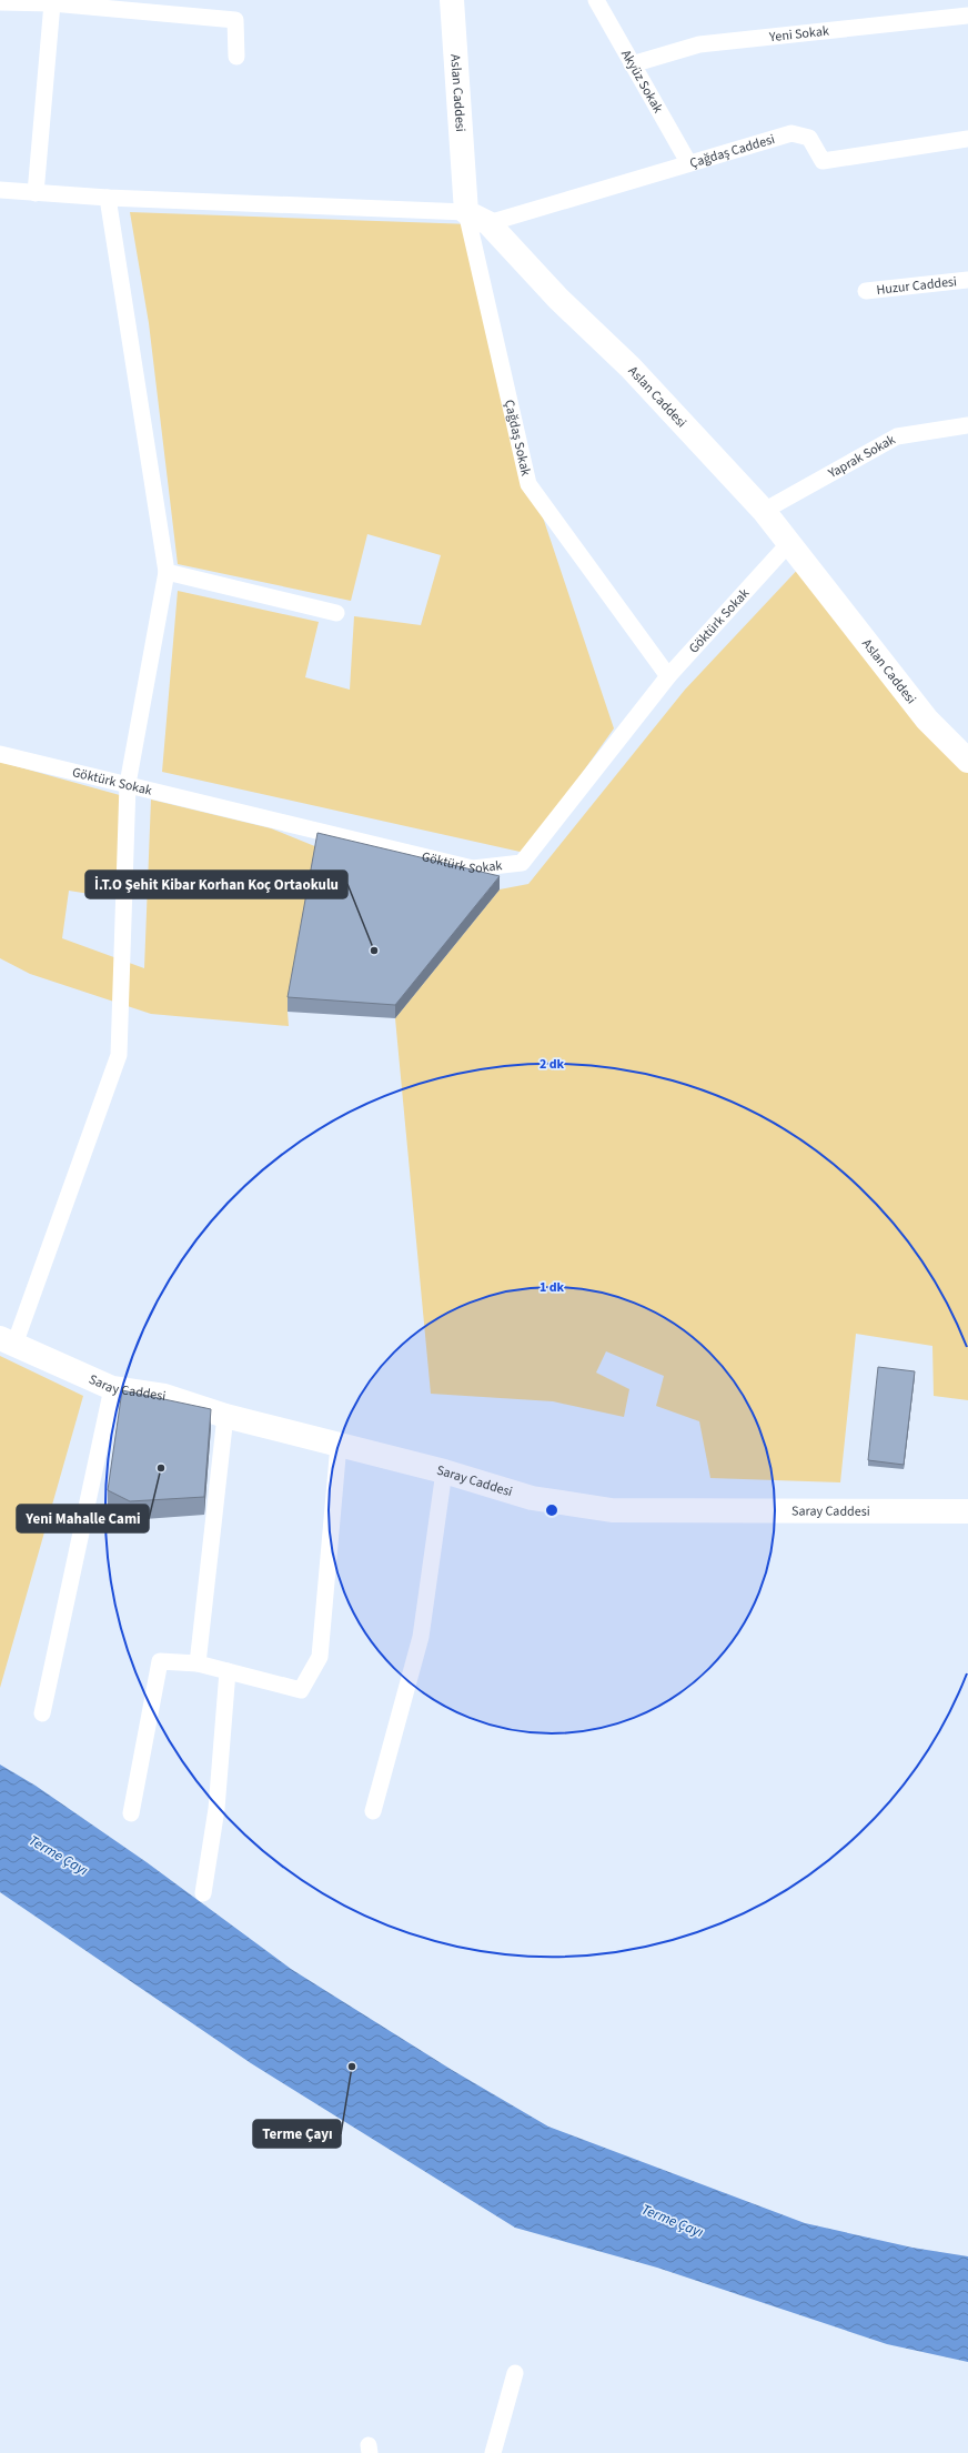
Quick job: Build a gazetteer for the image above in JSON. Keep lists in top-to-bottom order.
{
  "streets": {
    "main road": ["Aslan Caddesi", "Saray Caddesi"],
    "street": [
      "Yeni Sokak",
      "Akyüz Sokak",
      "Çağdaş Caddesi",
      "Huzur Caddesi",
      "Çağdaş Sokak",
      "Yaprak Sokak",
      "Göktürk Sokak"
    ]
  },
  "crossings": [
    ["Yeni Sokak", "Akyüz Sokak"],
    ["Akyüz Sokak", "Çağdaş Caddesi"],
    ["Aslan Caddesi", "Çağdaş Caddesi"],
    ["Aslan Caddesi", "Çağdaş Sokak"],
    ["Aslan Caddesi", "Yaprak Sokak"],
    ["Aslan Caddesi", "Göktürk Sokak"],
    ["Çağdaş Sokak", "Göktürk Sokak"]
  ],
  "water": ["Terme Çayı"],
  "places": ["İ.T.O Şehit Kibar Korhan Koç Ortaokulu", "Yeni Mahalle Cami", "Terme Çayı"],
  "rings": ["2 dk", "1 dk"]
}
